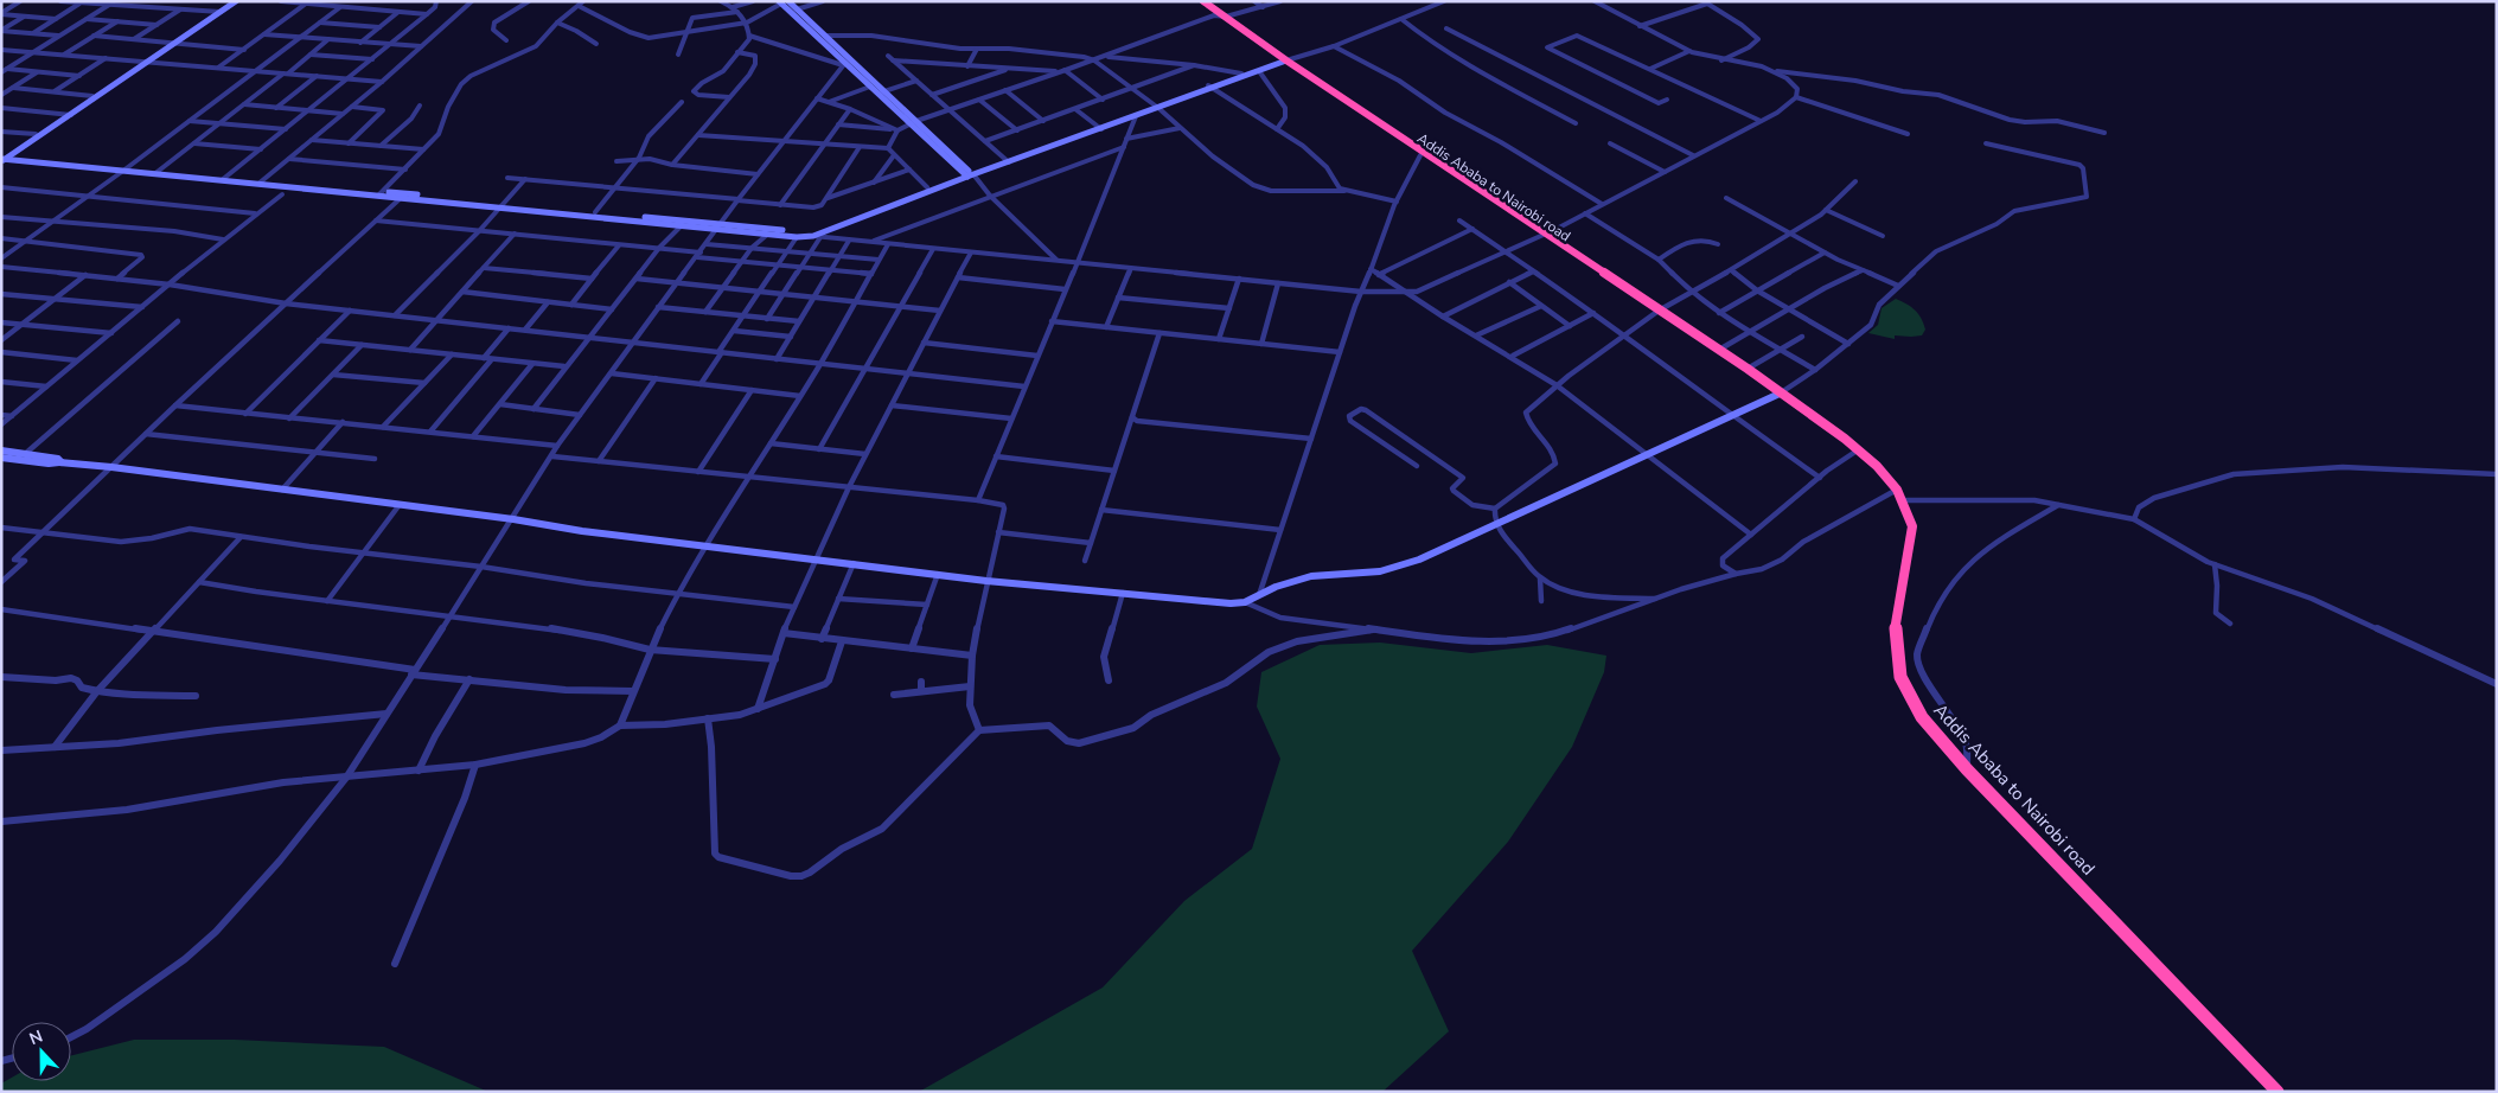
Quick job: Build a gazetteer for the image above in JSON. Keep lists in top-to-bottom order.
{
  "streets": {
    "highway": ["Addis Ababa to Nairobi road"]
  },
  "north": "top"
}
